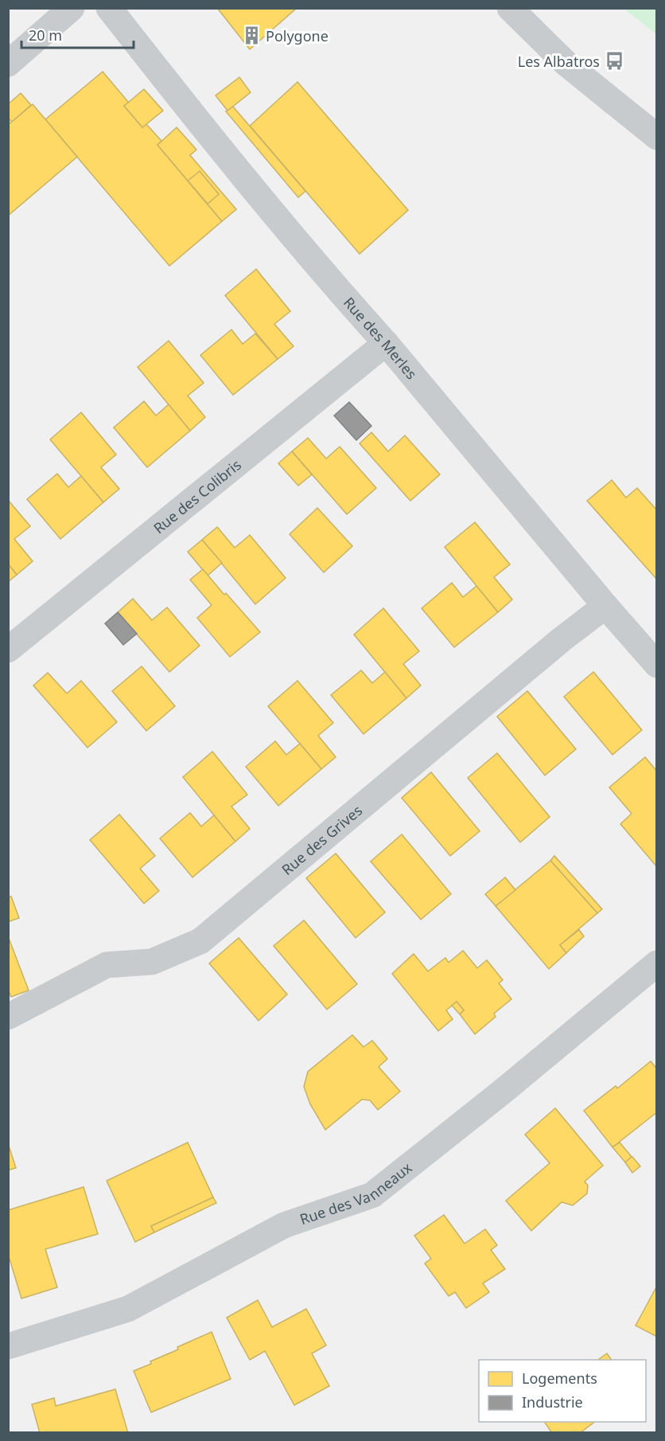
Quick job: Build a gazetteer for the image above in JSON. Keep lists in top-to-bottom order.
{
  "streets": {
    "street": [
      "Rue des Merles",
      "Rue des Colibris",
      "Rue des Grives",
      "Rue des Vanneaux"
    ]
  },
  "crossings": [
    ["Rue des Merles", "Rue des Colibris"],
    ["Rue des Merles", "Rue des Grives"]
  ],
  "places": {
    "building": ["Polygone"],
    "bus stop": ["Les Albatros"]
  },
  "legend": ["Logements", "Industrie"],
  "scale_bar": "20 m"
}
